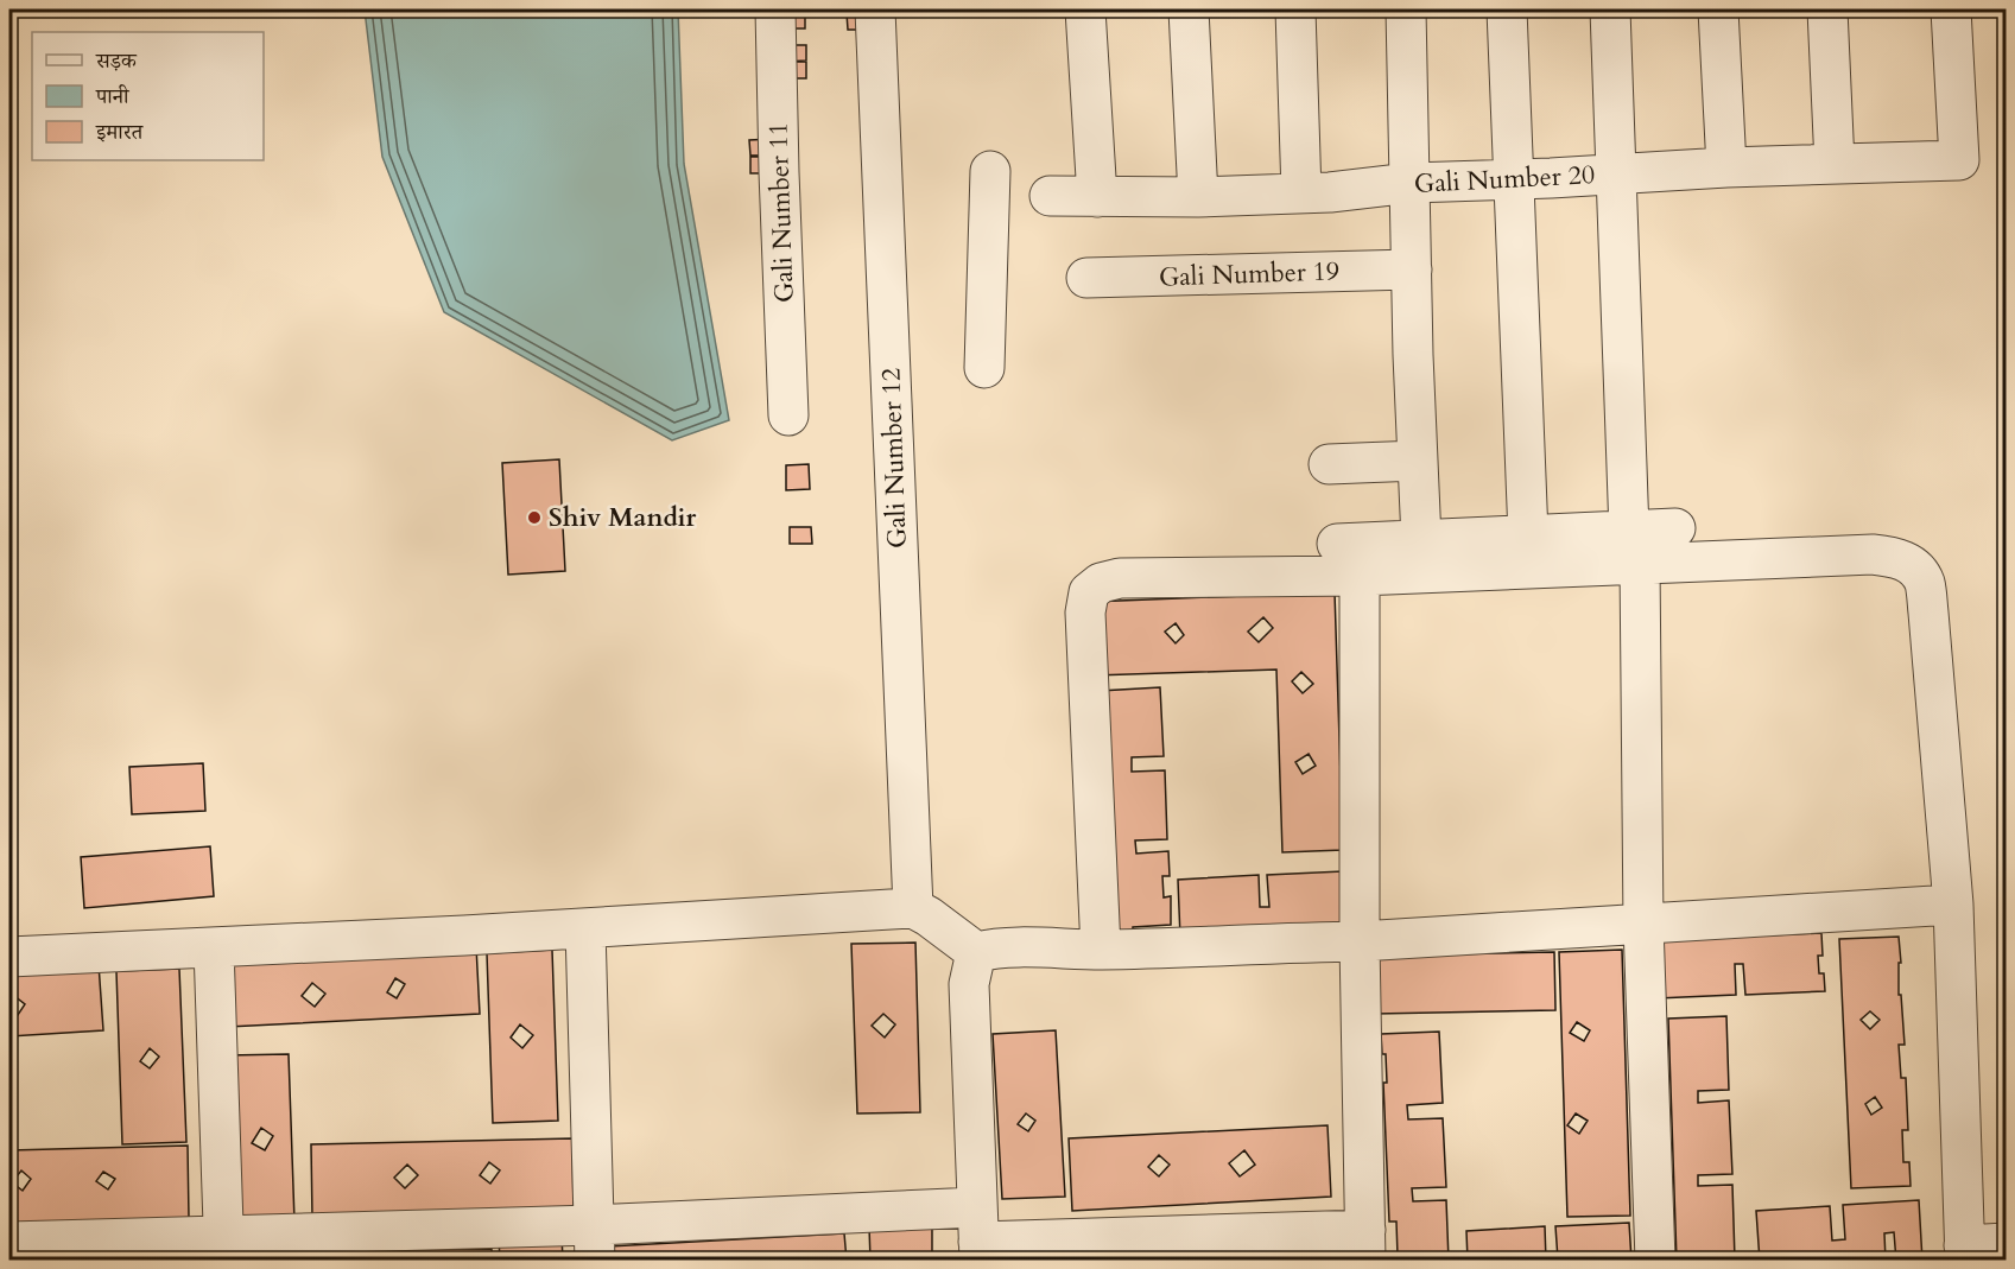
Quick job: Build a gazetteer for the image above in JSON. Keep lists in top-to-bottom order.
{
  "streets": {
    "street": [
      "Gali Number 20",
      "Gali Number 11",
      "Gali Number 19",
      "Gali Number 12"
    ]
  },
  "places": ["Shiv Mandir"],
  "legend": ["सड़क", "पानी", "इमारत"]
}
